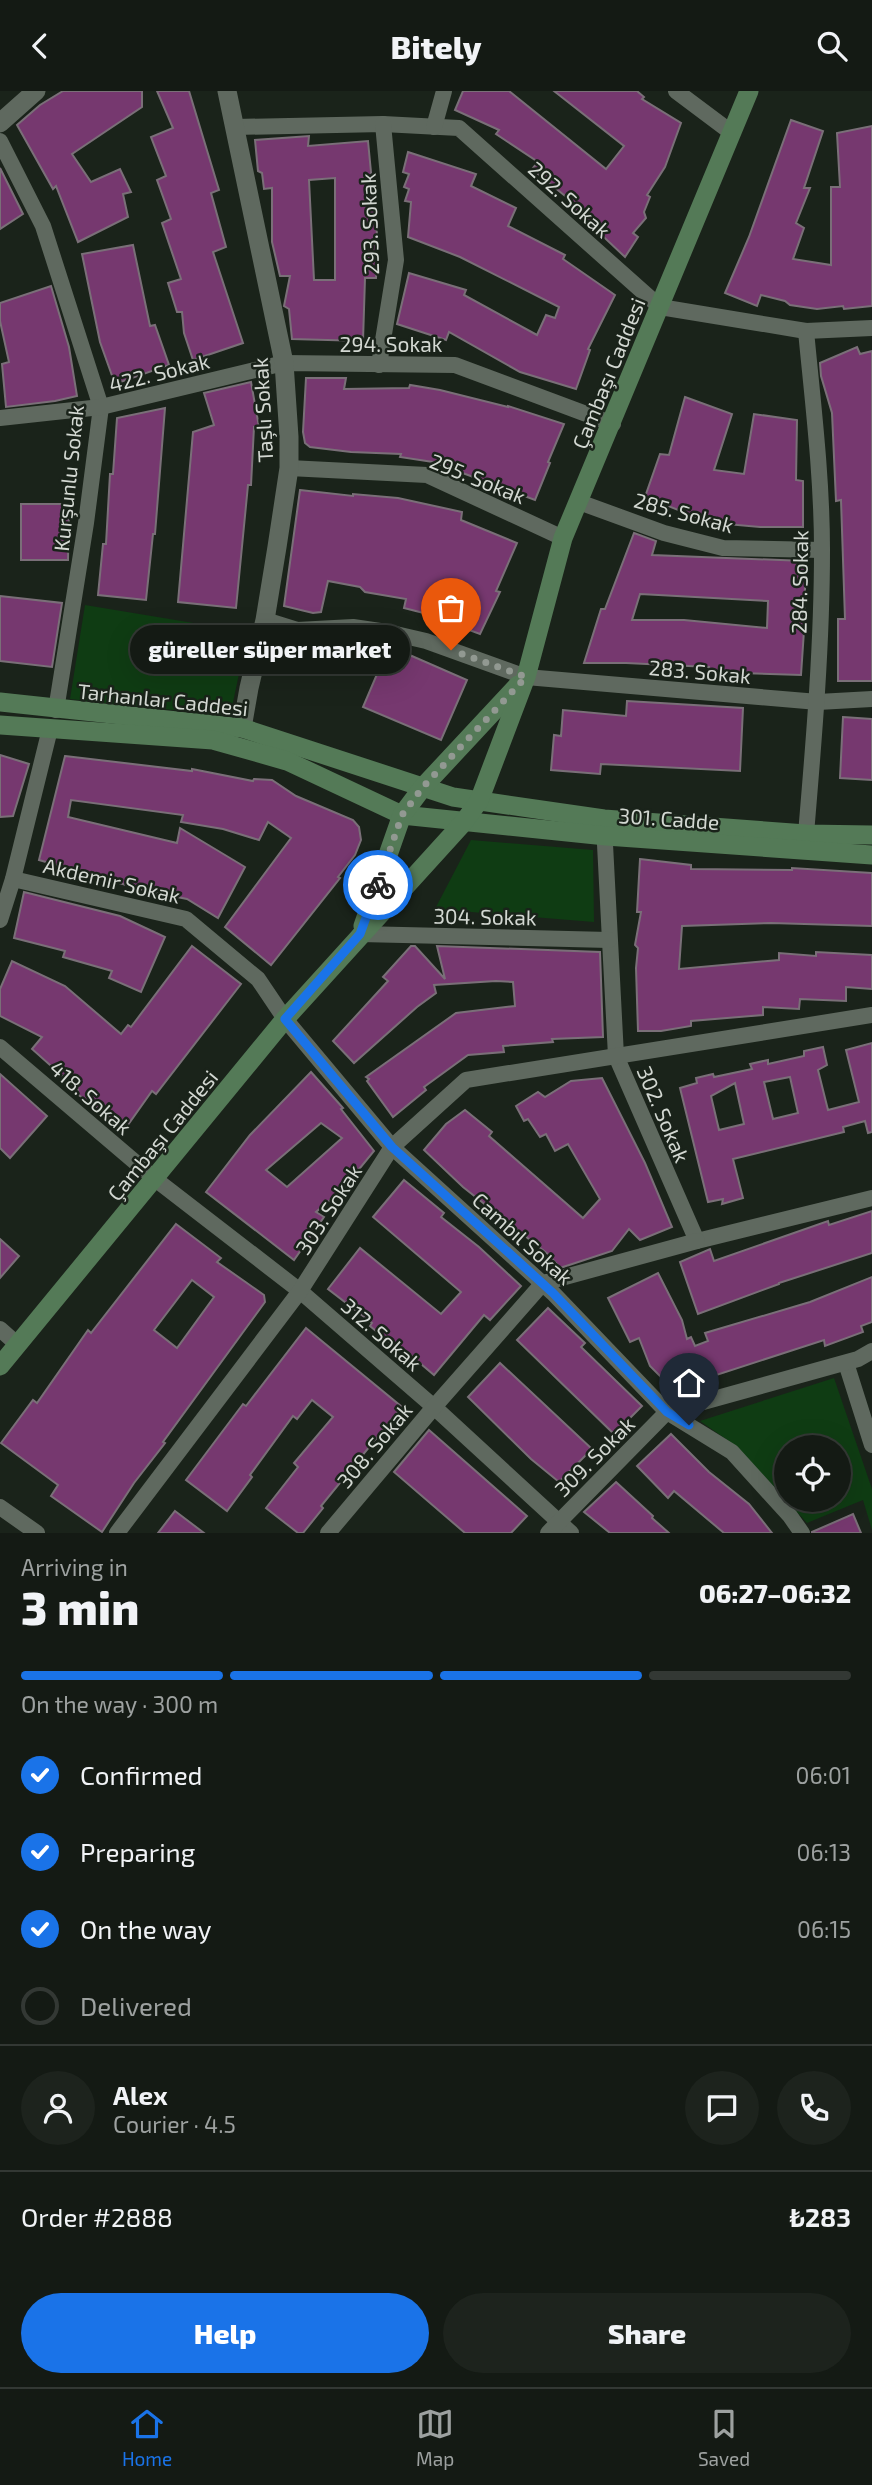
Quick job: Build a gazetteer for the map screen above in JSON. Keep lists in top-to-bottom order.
{
  "streets": {
    "main road": ["Çambaşı Caddesi", "Tarhanlar Caddesi", "301. Cadde"],
    "street": [
      "292. Sokak",
      "293. Sokak",
      "294. Sokak",
      "422. Sokak",
      "Taşlı Sokak",
      "Kurşunlu Sokak",
      "295. Sokak",
      "285. Sokak",
      "284. Sokak",
      "283. Sokak",
      "Akdemir Sokak",
      "304. Sokak",
      "418. Sokak",
      "302. Sokak",
      "303. Sokak",
      "Cambıl Sokak",
      "312. Sokak",
      "308. Sokak",
      "309. Sokak"
    ]
  },
  "crossings": [
    ["292. Sokak", "293. Sokak"],
    ["292. Sokak", "Çambaşı Caddesi"],
    ["292. Sokak", "Taşlı Sokak"],
    ["293. Sokak", "294. Sokak"],
    ["294. Sokak", "422. Sokak"],
    ["294. Sokak", "Çambaşı Caddesi"],
    ["294. Sokak", "Taşlı Sokak"],
    ["422. Sokak", "Taşlı Sokak"],
    ["422. Sokak", "Kurşunlu Sokak"],
    ["Çambaşı Caddesi", "295. Sokak"],
    ["Çambaşı Caddesi", "285. Sokak"],
    ["Çambaşı Caddesi", "283. Sokak"],
    ["Çambaşı Caddesi", "Tarhanlar Caddesi"],
    ["Çambaşı Caddesi", "301. Cadde"],
    ["Çambaşı Caddesi", "Akdemir Sokak"],
    ["Çambaşı Caddesi", "304. Sokak"],
    ["Çambaşı Caddesi", "418. Sokak"],
    ["Çambaşı Caddesi", "Cambıl Sokak"],
    ["Çambaşı Caddesi", "312. Sokak"],
    ["Taşlı Sokak", "295. Sokak"],
    ["Taşlı Sokak", "283. Sokak"],
    ["Taşlı Sokak", "Tarhanlar Caddesi"],
    ["Kurşunlu Sokak", "Tarhanlar Caddesi"],
    ["285. Sokak", "284. Sokak"],
    ["284. Sokak", "283. Sokak"],
    ["284. Sokak", "301. Cadde"],
    ["Tarhanlar Caddesi", "301. Cadde"],
    ["301. Cadde", "302. Sokak"],
    ["Akdemir Sokak", "Cambıl Sokak"],
    ["304. Sokak", "302. Sokak"],
    ["418. Sokak", "312. Sokak"],
    ["302. Sokak", "303. Sokak"],
    ["303. Sokak", "Cambıl Sokak"],
    ["303. Sokak", "312. Sokak"],
    ["Cambıl Sokak", "308. Sokak"],
    ["Cambıl Sokak", "309. Sokak"],
    ["312. Sokak", "308. Sokak"],
    ["312. Sokak", "309. Sokak"]
  ],
  "places": ["güreller süper market"],
  "page": {
    "header": "Bitely",
    "bubble": "güreller süper market",
    "heading": ["3 min", "Arriving in", "06:27–06:32"],
    "panel": [
      "Alex",
      "Courier · 4.5",
      "Order #2888",
      "₺283"
    ],
    "bar": "On the way · 300 m",
    "list": [
      ["Confirmed", "06:01"],
      ["Preparing", "06:13"],
      ["On the way", "06:15"],
      "Delivered"
    ],
    "buttons": ["Help", "Share"],
    "tabs": ["Home", "Map", "Saved"]
  }
}
